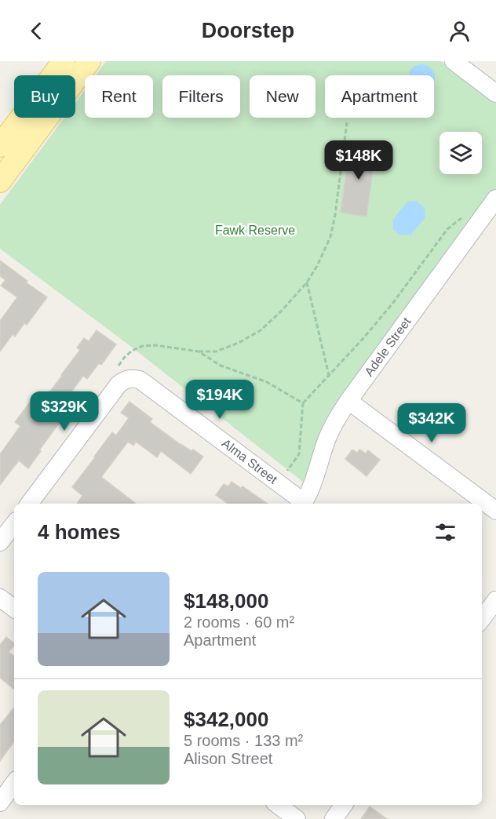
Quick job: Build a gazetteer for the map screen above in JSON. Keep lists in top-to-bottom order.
{
  "streets": {
    "street": ["Adele Street", "Alma Street"]
  },
  "parks": ["Fawk Reserve"],
  "page": {
    "header": "Doorstep",
    "chip": [
      "Buy",
      "Rent",
      "Filters",
      "New",
      "Apartment"
    ],
    "price": [
      "$148K",
      "$194K",
      "$329K",
      "$342K"
    ],
    "heading": "4 homes",
    "list": [
      {
        "name": "$148,000",
        "note": "2 rooms · 60 m² · Apartment"
      },
      {
        "name": "$342,000",
        "note": "5 rooms · 133 m² · Alison Street"
      }
    ]
  }
}
